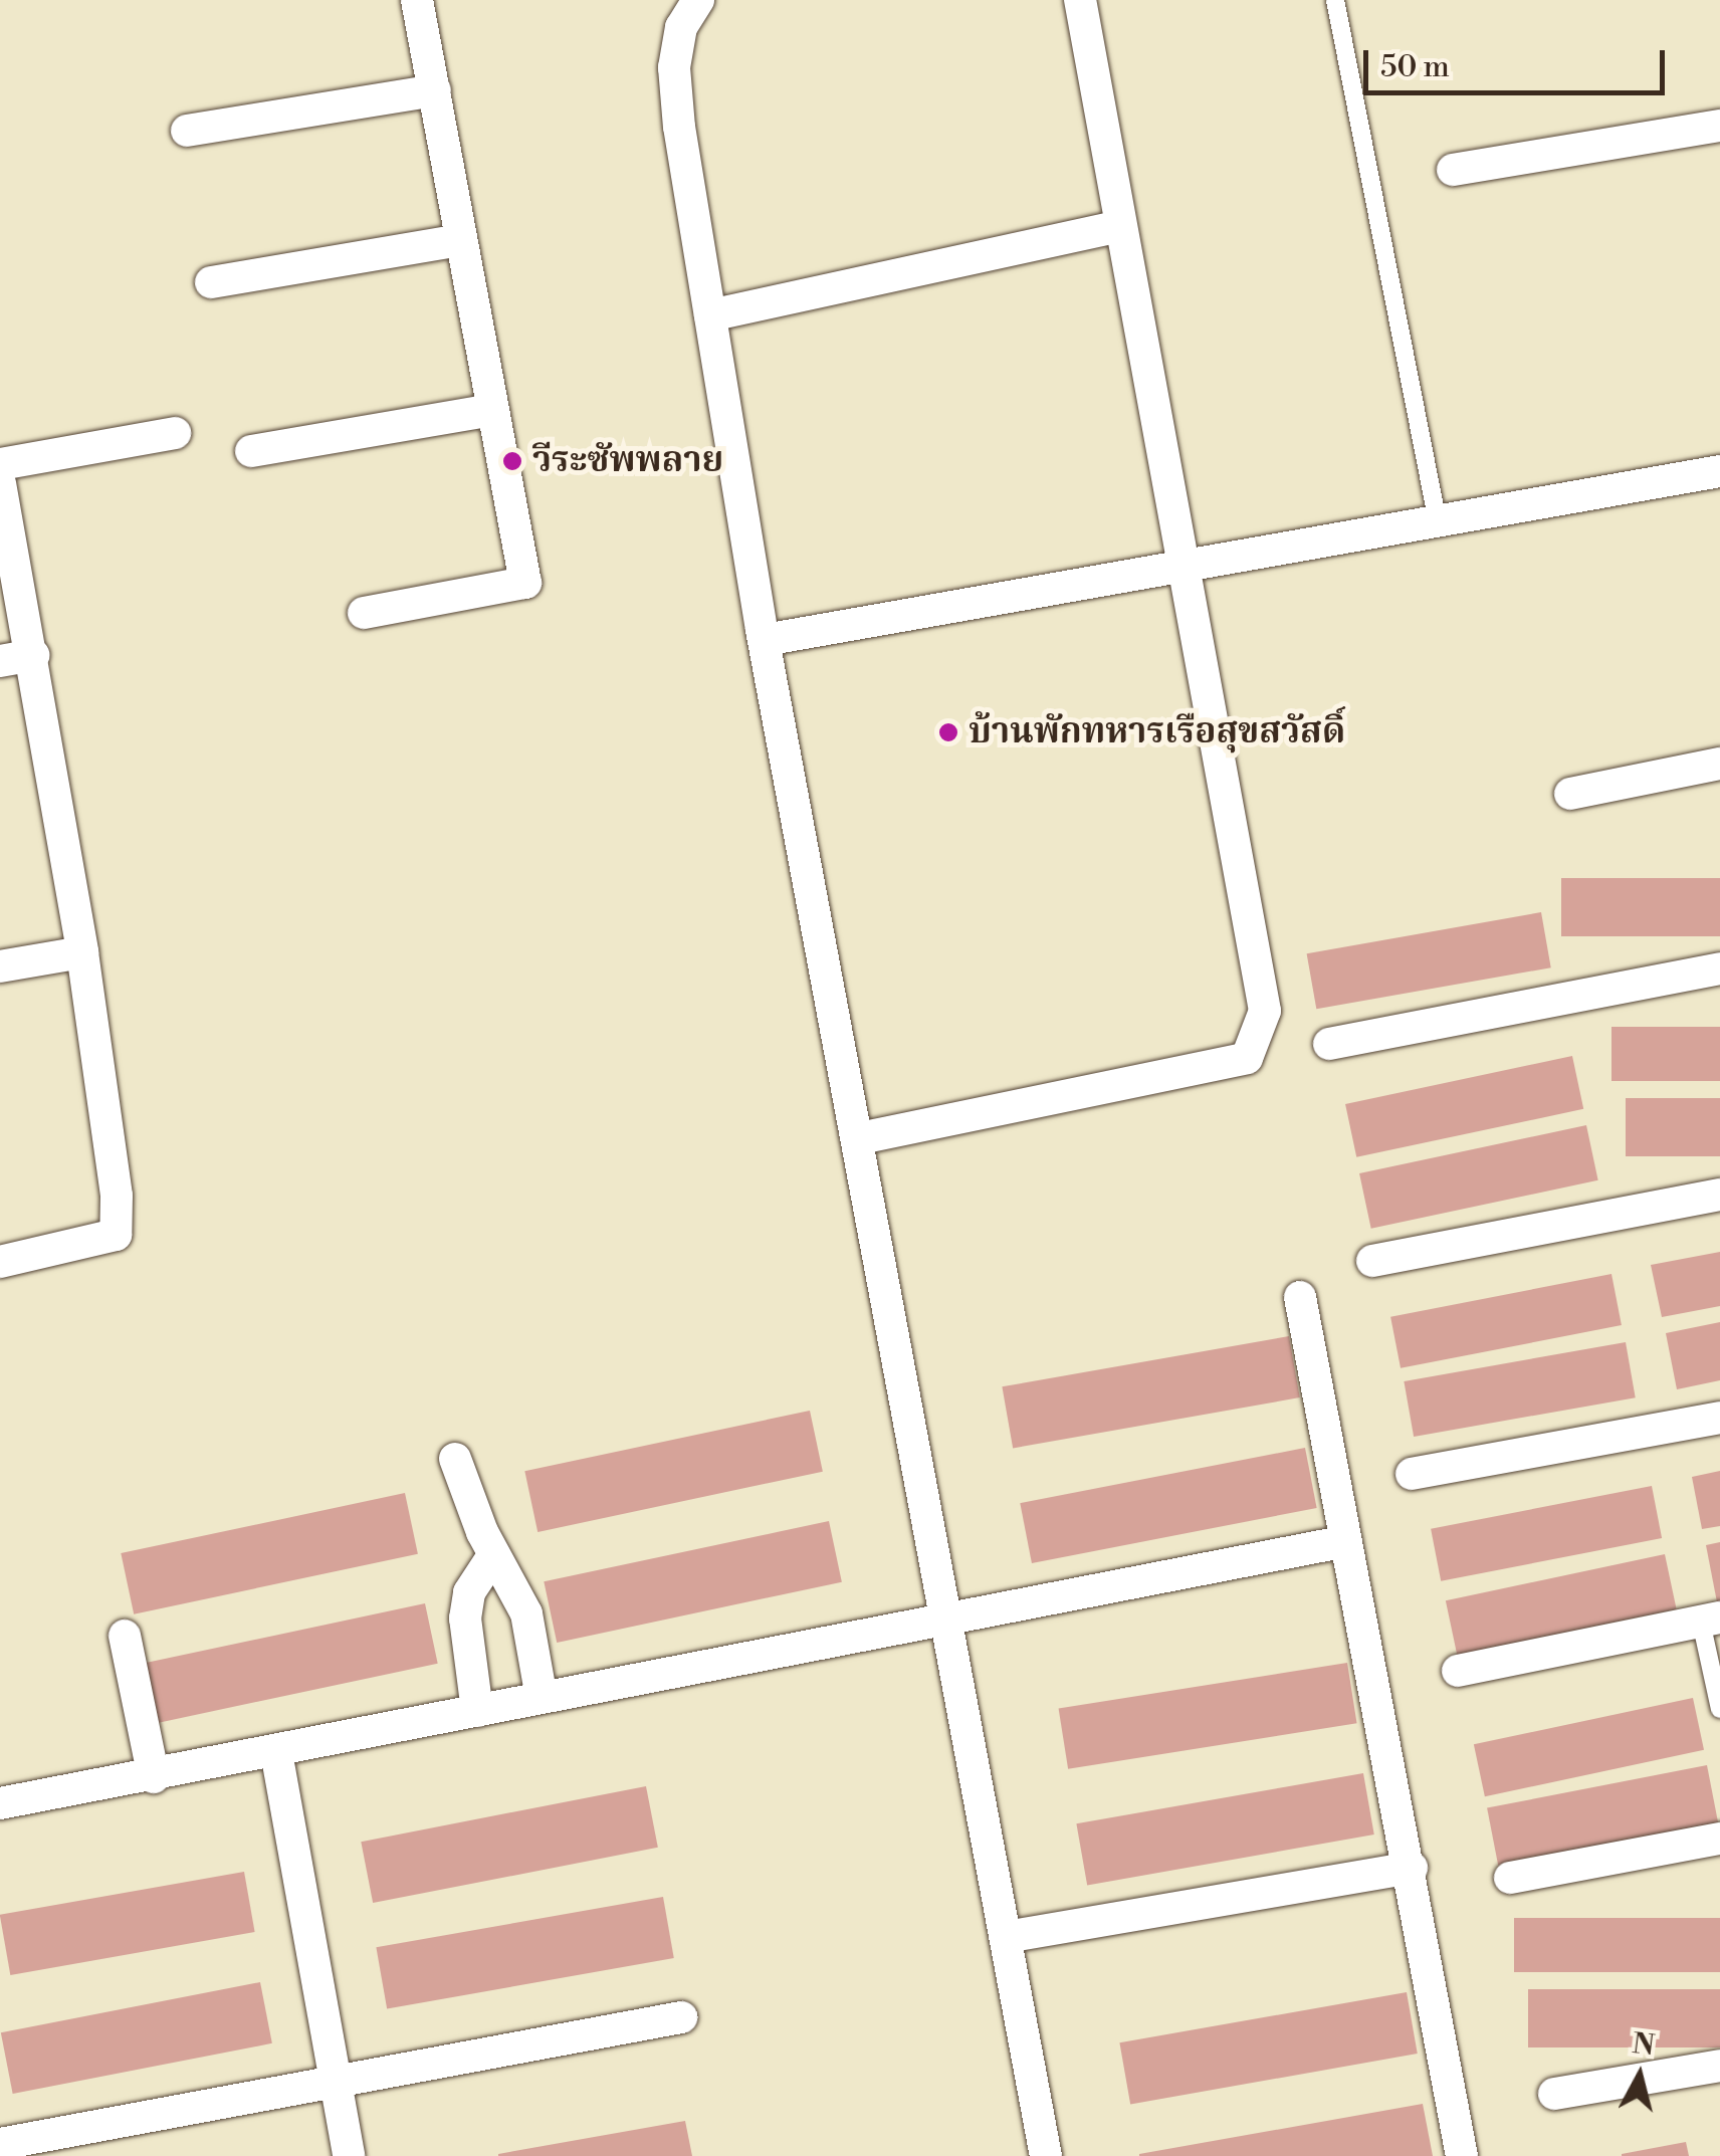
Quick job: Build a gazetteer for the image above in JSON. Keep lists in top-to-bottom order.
{
  "places": ["วีระซัพพลาย", "บ้านพักทหารเรือสุขสวัสดิ์"],
  "scale_bar": "50 m",
  "north": "top"
}
